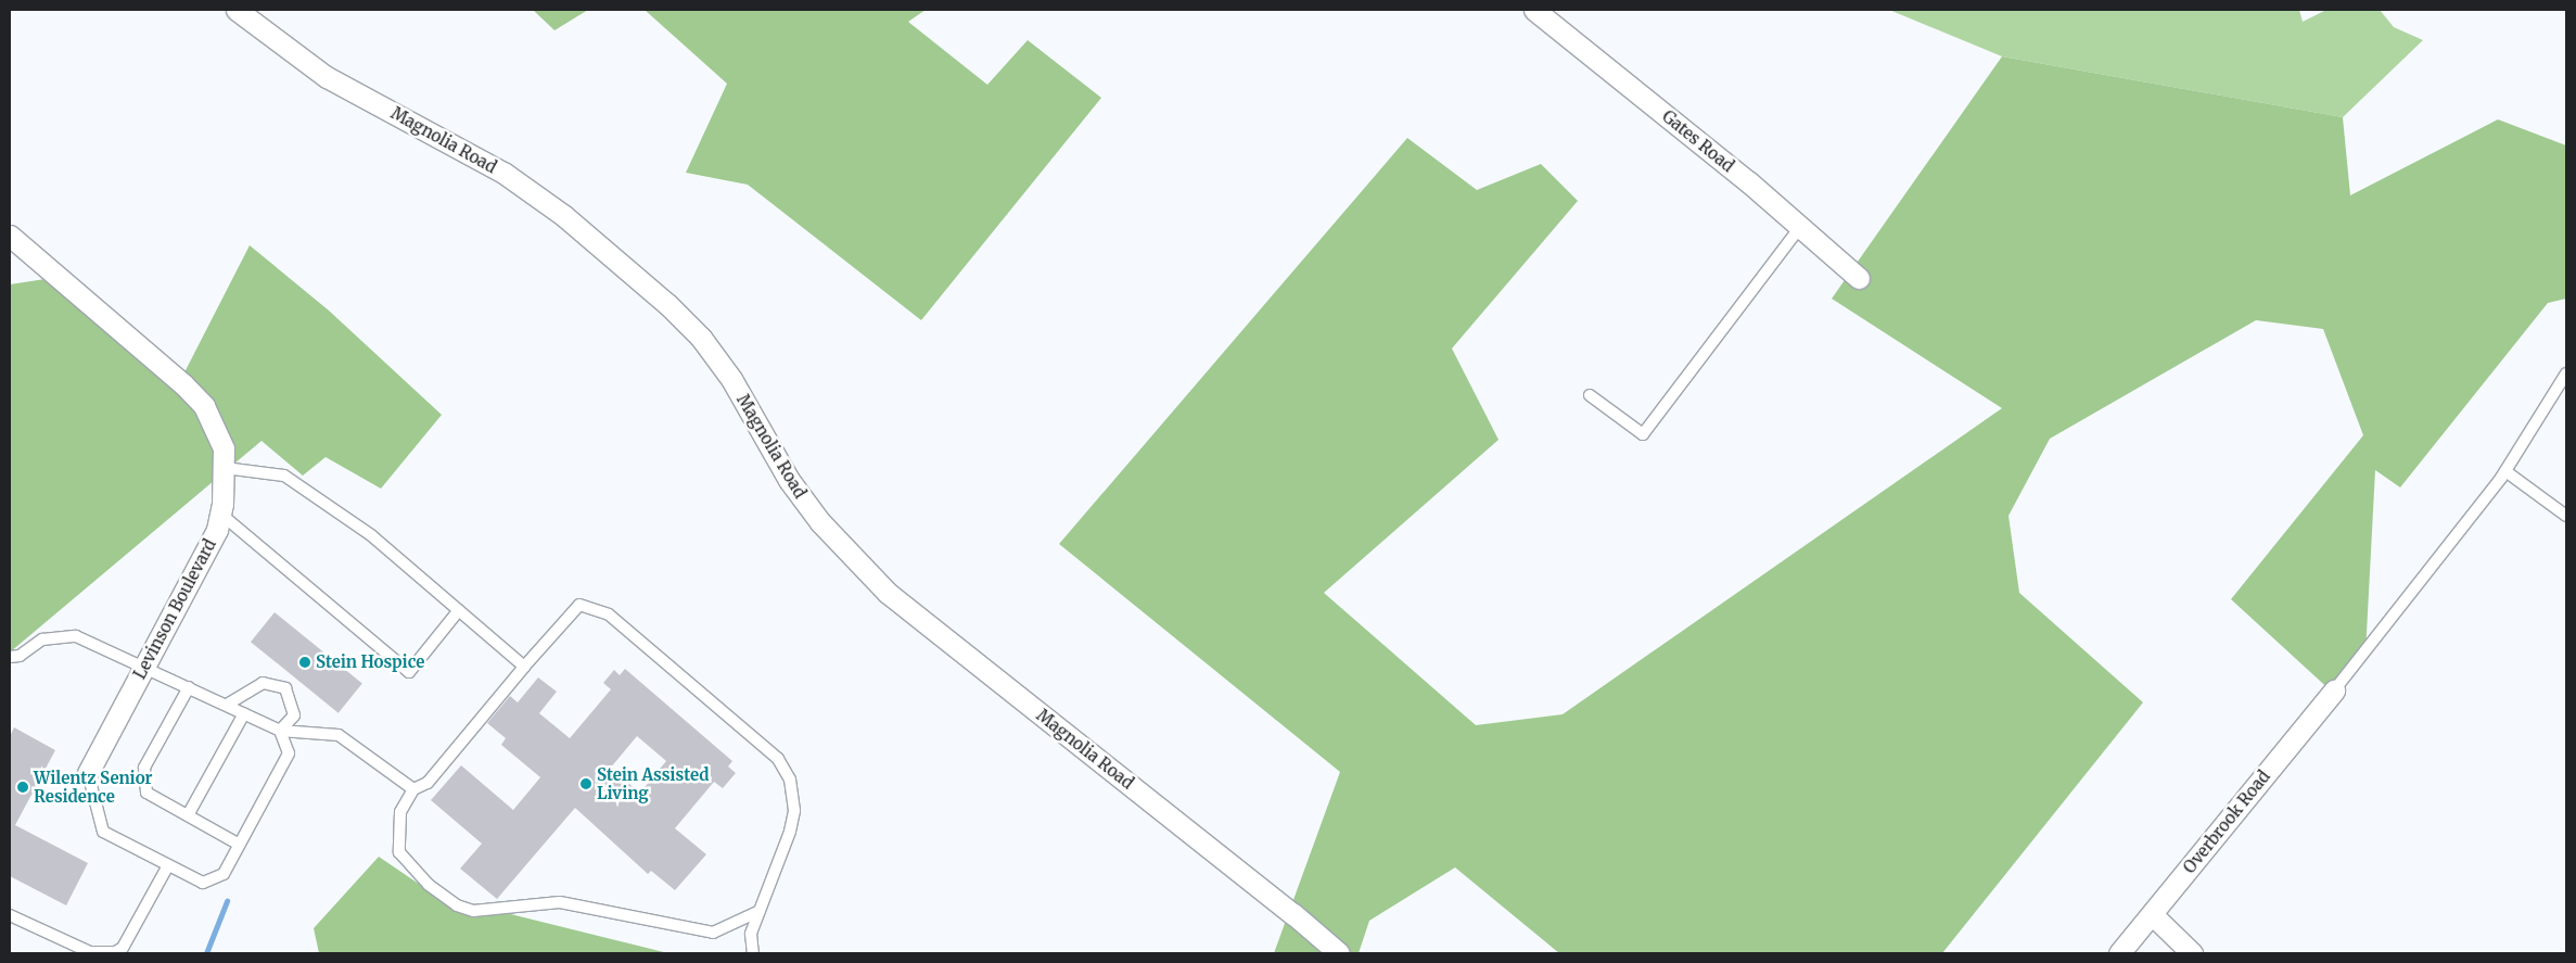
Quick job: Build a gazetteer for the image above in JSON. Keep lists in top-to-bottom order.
{
  "streets": {
    "street": [
      "Magnolia Road",
      "Gates Road",
      "Levinson Boulevard",
      "Overbrook Road"
    ]
  },
  "places": ["Stein Hospice", "Stein Assisted Living", "Wilentz Senior Residence"]
}
